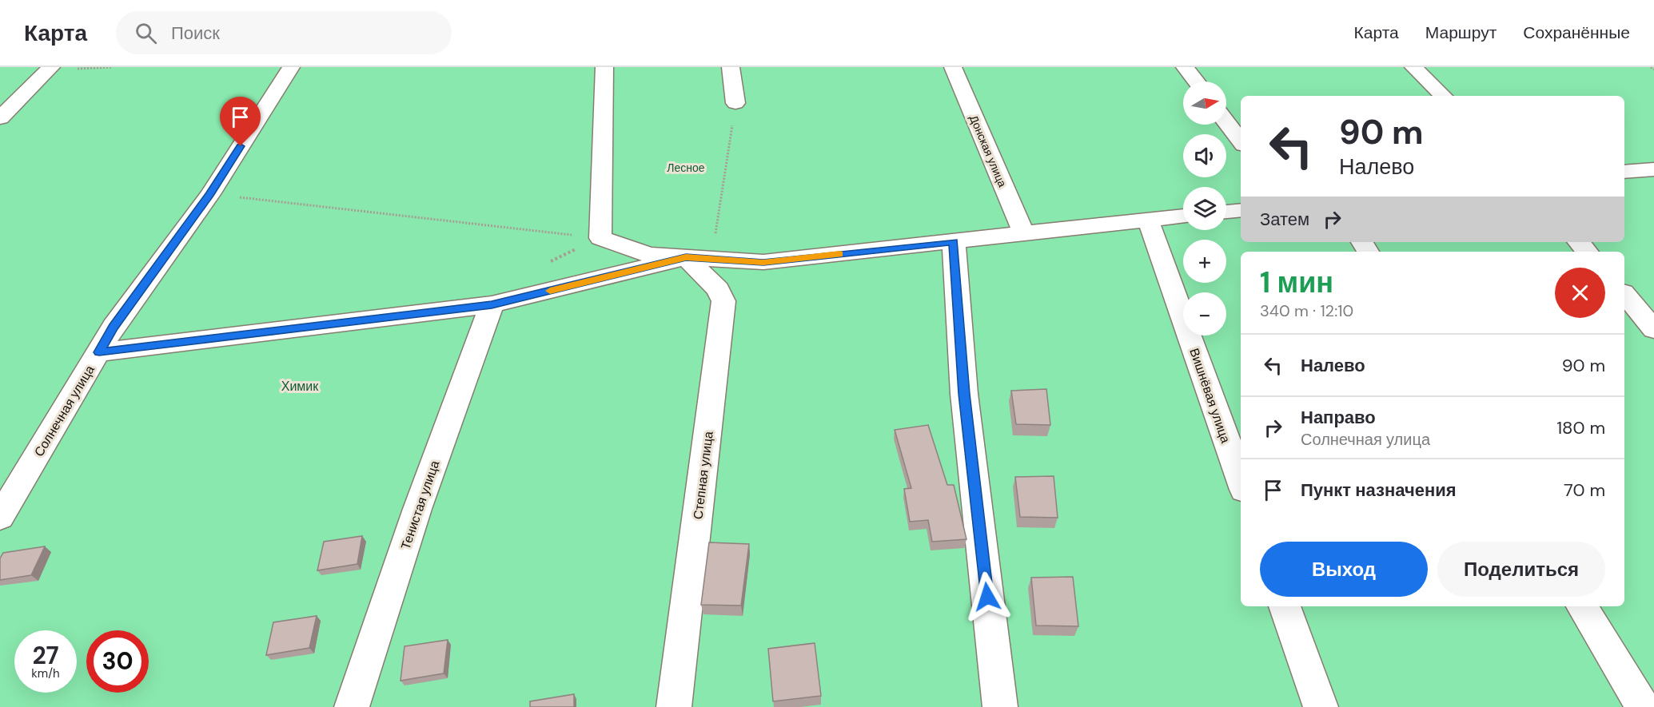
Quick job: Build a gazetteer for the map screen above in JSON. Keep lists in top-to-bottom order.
{
  "streets": {
    "street": [
      "Донская улица",
      "Вишнёвая улица",
      "Солнечная улица",
      "Степная улица",
      "Тенистая улица"
    ]
  },
  "parks": ["Лесное", "Химик"],
  "north": "right",
  "page": {
    "header": "Карта",
    "search": "Поиск",
    "nav": ["Карта", "Маршрут", "Сохранённые"],
    "map_buttons": ["+", "−"],
    "turn": ["90 m", "Налево"],
    "then": "Затем",
    "heading": ["1 мин", "340 m · 12:10"],
    "list": [
      {
        "name": "Налево",
        "value": "90 m"
      },
      {
        "name": "Направо",
        "note": "Солнечная улица",
        "value": "180 m"
      },
      {
        "name": "Пункт назначения",
        "value": "70 m"
      }
    ],
    "buttons": ["Выход", "Поделиться"],
    "speed": "27 km/h",
    "limit": "30"
  }
}
